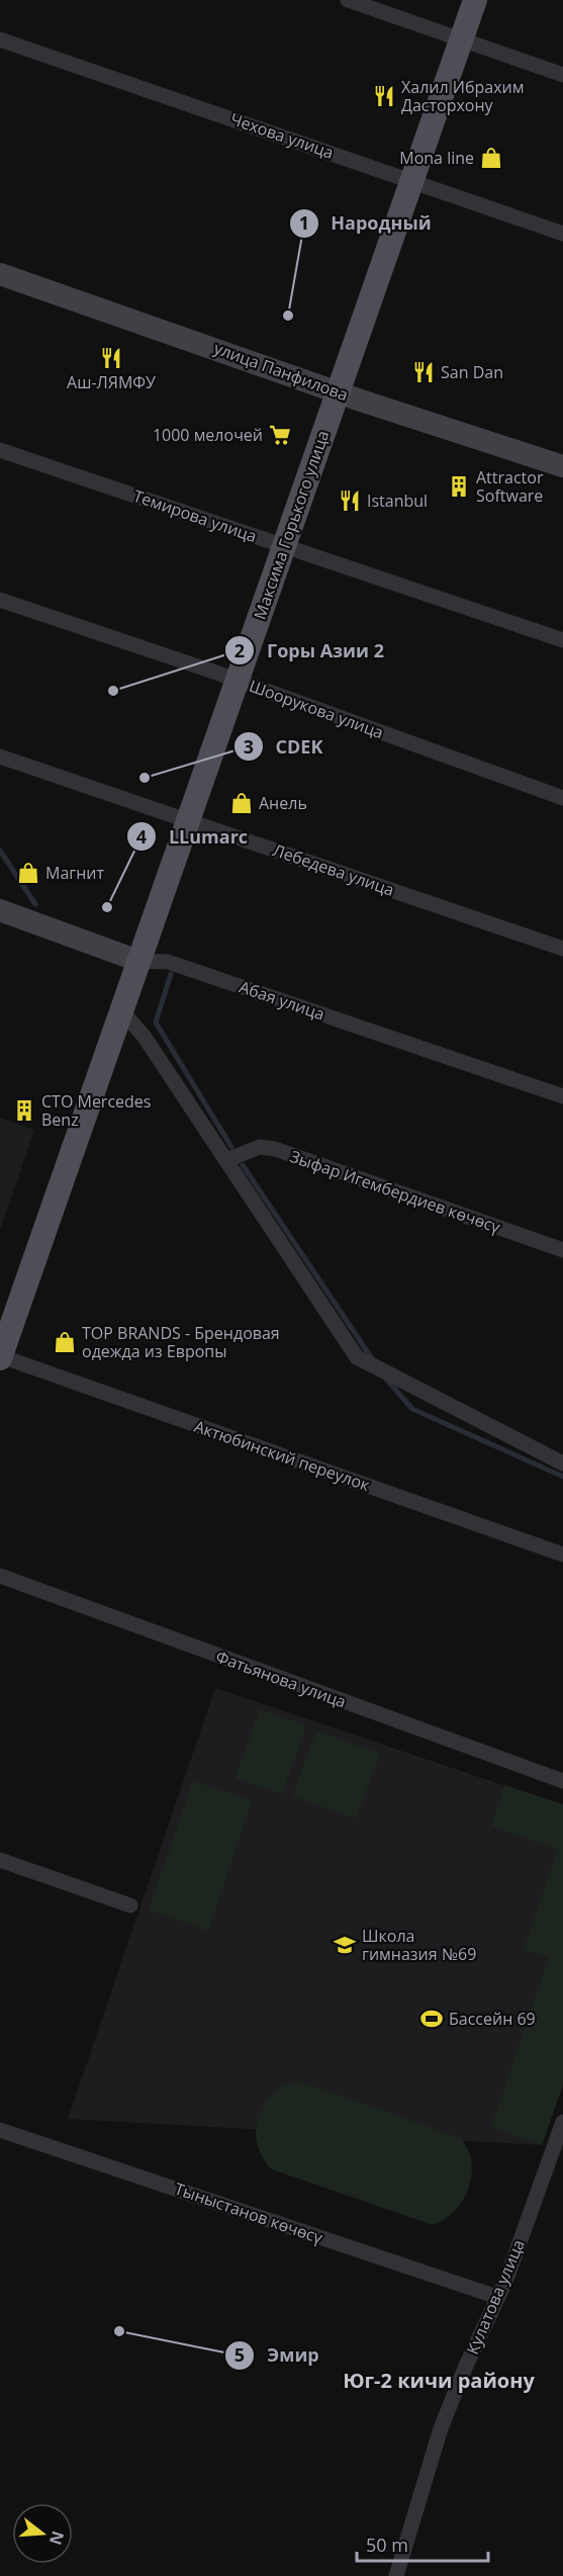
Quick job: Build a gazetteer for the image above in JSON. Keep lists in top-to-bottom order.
{
  "streets": {
    "main road": ["Максима Горького улица"],
    "street": [
      "Чехова улица",
      "улица Панфилова",
      "Темирова улица",
      "Шоорукова улица",
      "Лебедева улица",
      "Абая улица",
      "Зыфар Игембердиев көчөсү",
      "Актюбинский переулок",
      "Фатьянова улица",
      "Тыныстанов көчөсү",
      "Кулатова улица"
    ]
  },
  "crossings": [
    ["Чехова улица", "Максима Горького улица"],
    ["улица Панфилова", "Максима Горького улица"],
    ["Темирова улица", "Максима Горького улица"],
    ["Максима Горького улица", "Шоорукова улица"],
    ["Максима Горького улица", "Лебедева улица"],
    ["Максима Горького улица", "Абая улица"],
    ["Максима Горького улица", "Актюбинский переулок"],
    ["Тыныстанов көчөсү", "Кулатова улица"]
  ],
  "districts": ["Юг-2 кичи району"],
  "places": {
    "restaurant": [
      "Халил Ибрахим Дасторхону",
      "Аш-ЛЯМФУ",
      "San Dan",
      "Istanbul"
    ],
    "shop": [
      "Mona line",
      "Анель",
      "Магнит",
      "TOP BRANDS - Брендовая одежда из Европы"
    ],
    "other": [
      "Народный",
      "Горы Азии 2",
      "CDEK",
      "LLumarc",
      "Эмир"
    ],
    "supermarket": ["1000 мелочей"],
    "building": ["Attractor Software", "СТО Mercedes Benz"],
    "school or university": ["Школа гимназия №69"],
    "sports": ["Бассейн 69"]
  },
  "scale_bar": "50 m",
  "north": "right"
}
